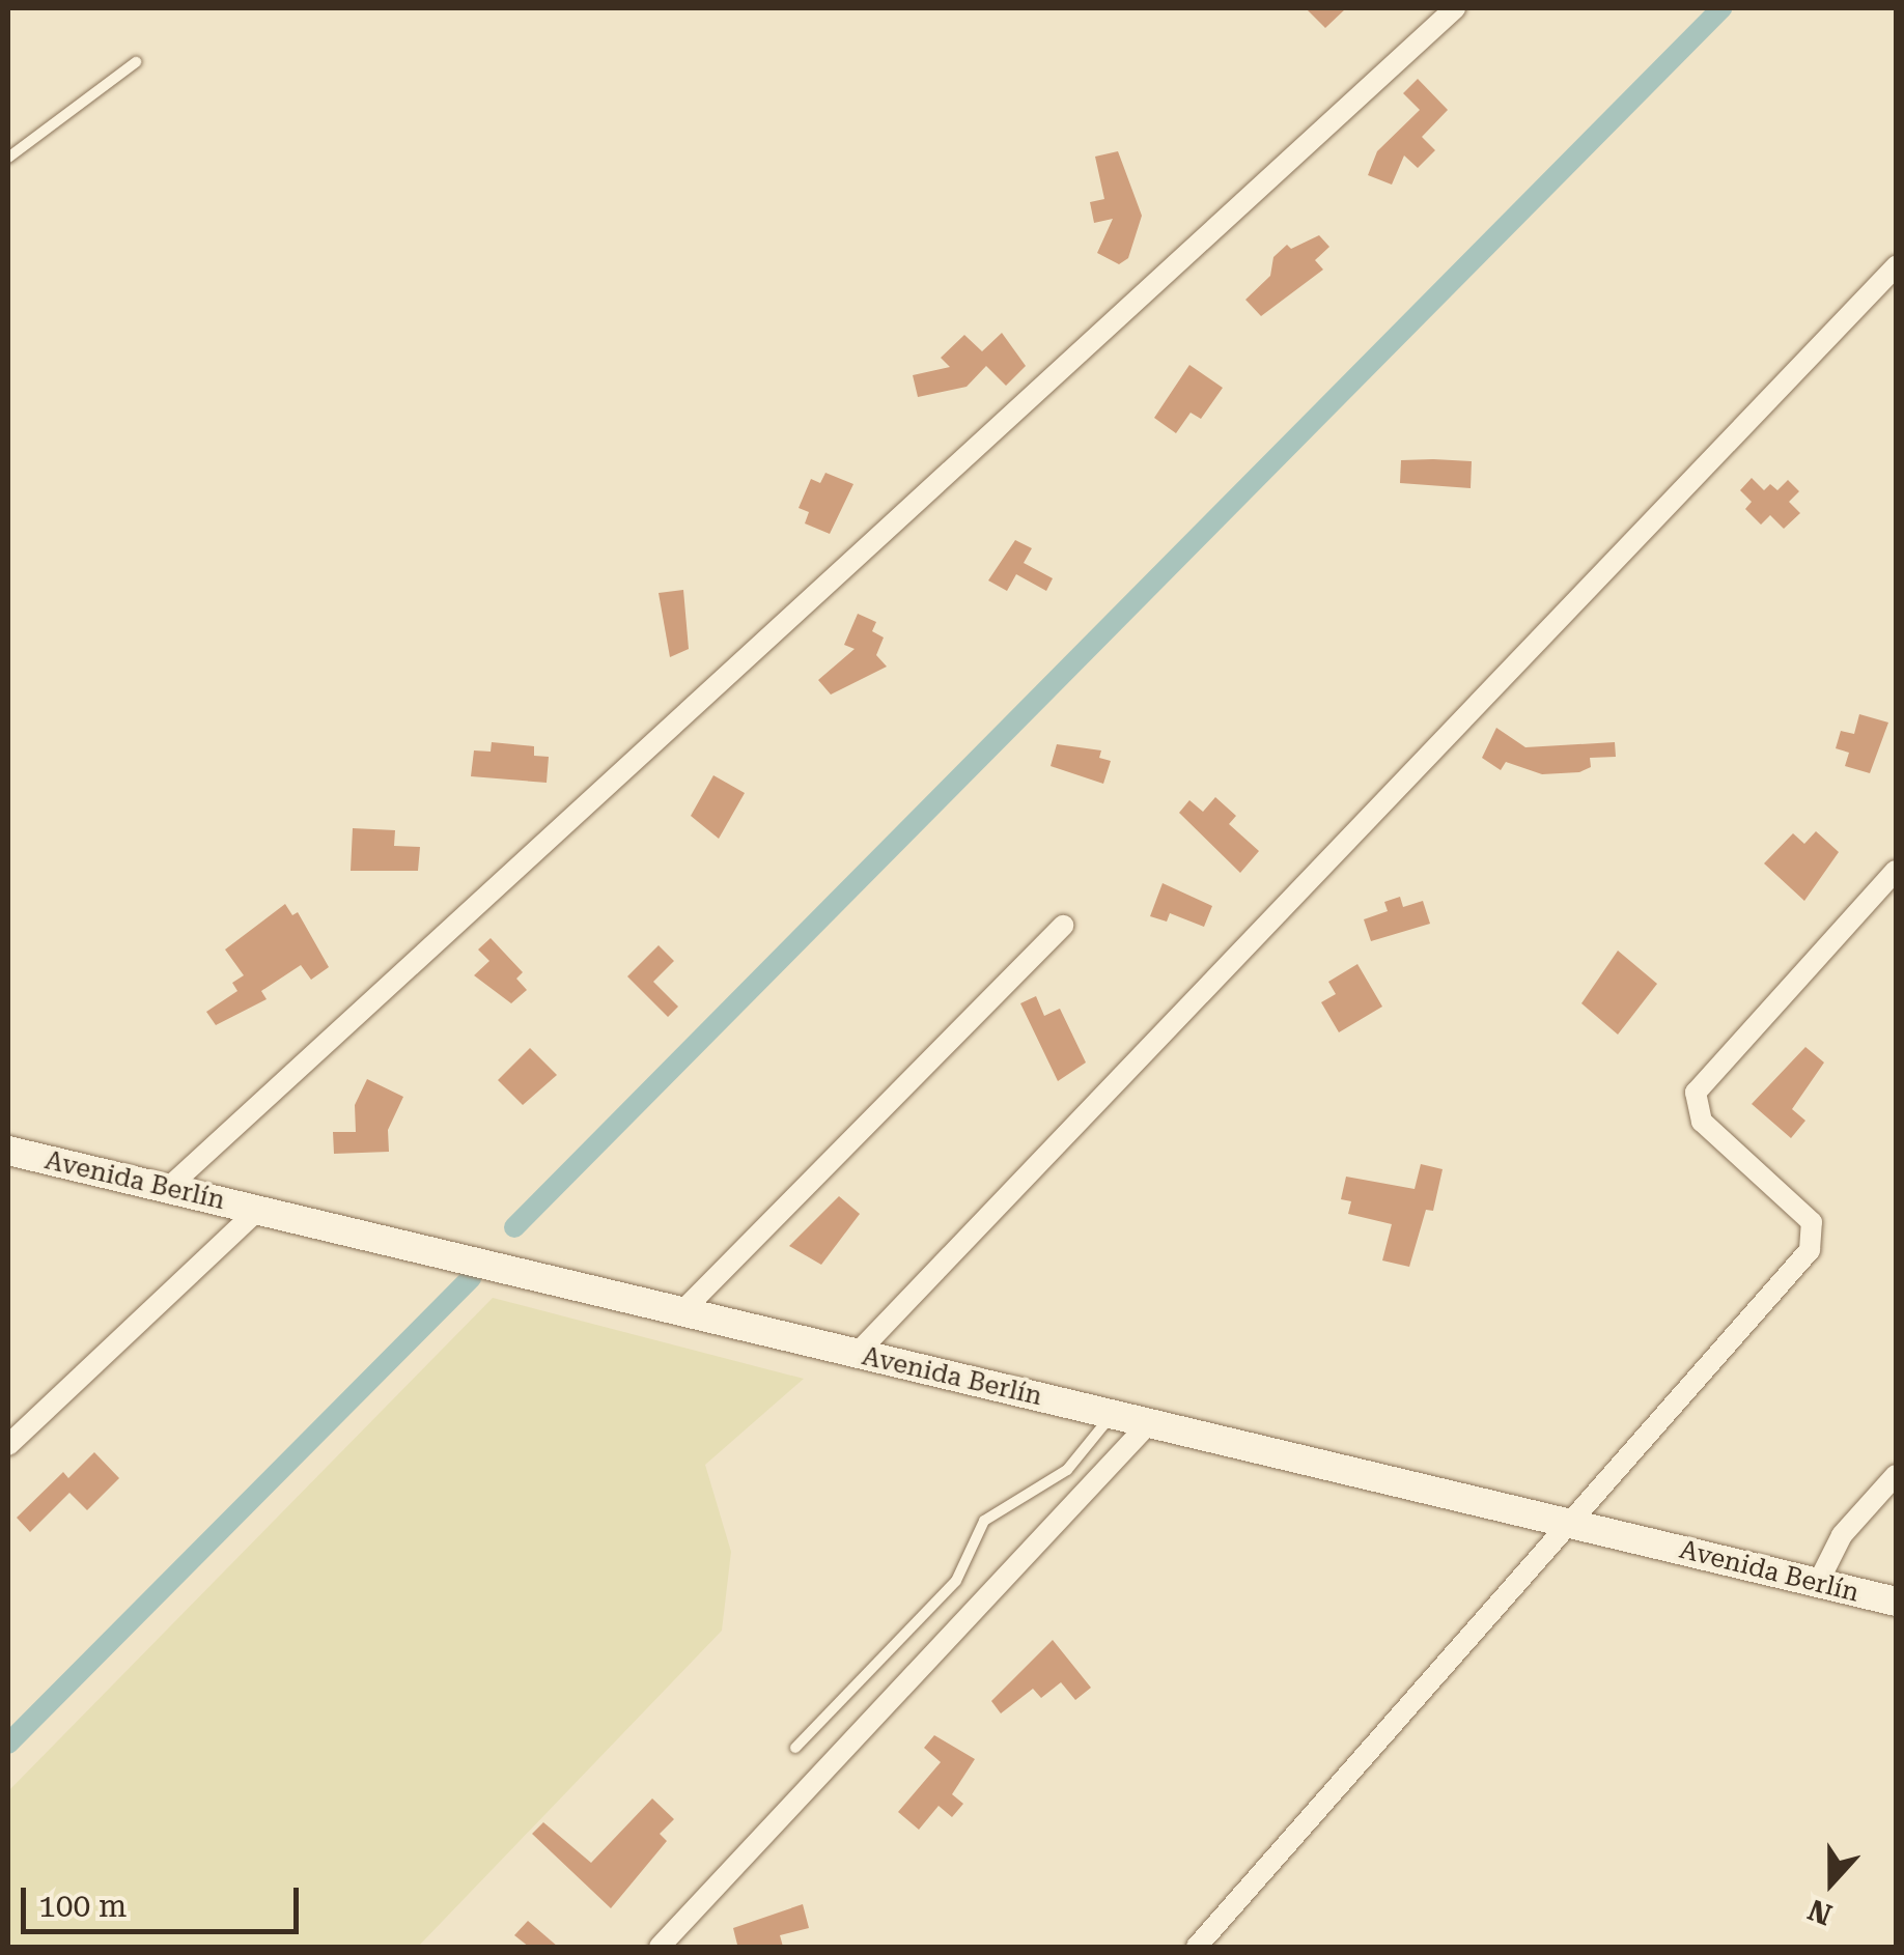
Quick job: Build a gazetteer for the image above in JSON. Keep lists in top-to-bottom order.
{
  "streets": {
    "street": ["Avenida Berlín"]
  },
  "scale_bar": "100 m",
  "north": "bottom"
}
